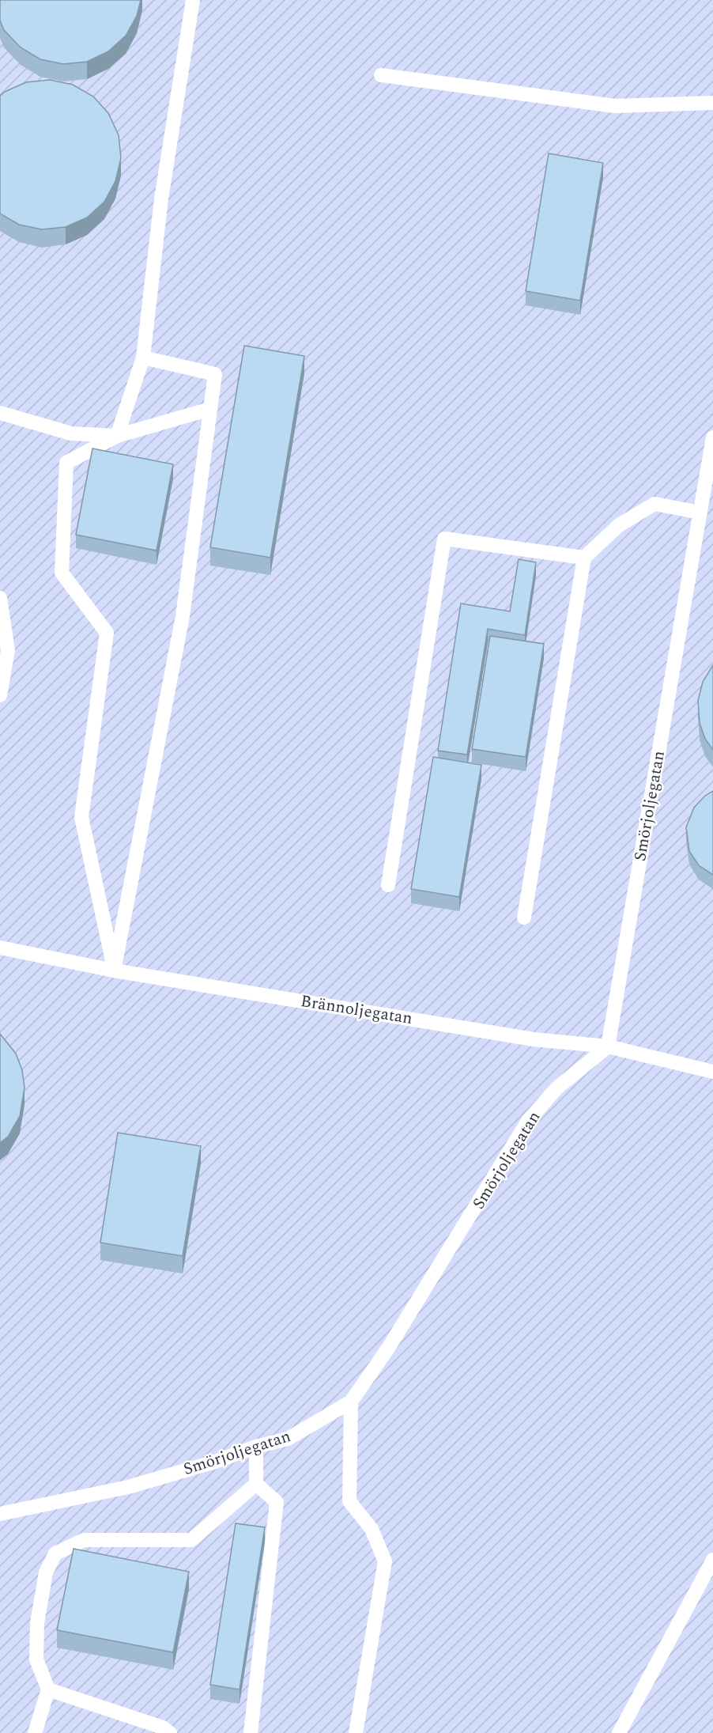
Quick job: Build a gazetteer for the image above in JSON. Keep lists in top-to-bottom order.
{
  "streets": {
    "lane": ["Smörjoljegatan", "Brännoljegatan"]
  },
  "crossings": [
    ["Smörjoljegatan", "Brännoljegatan"]
  ]
}
